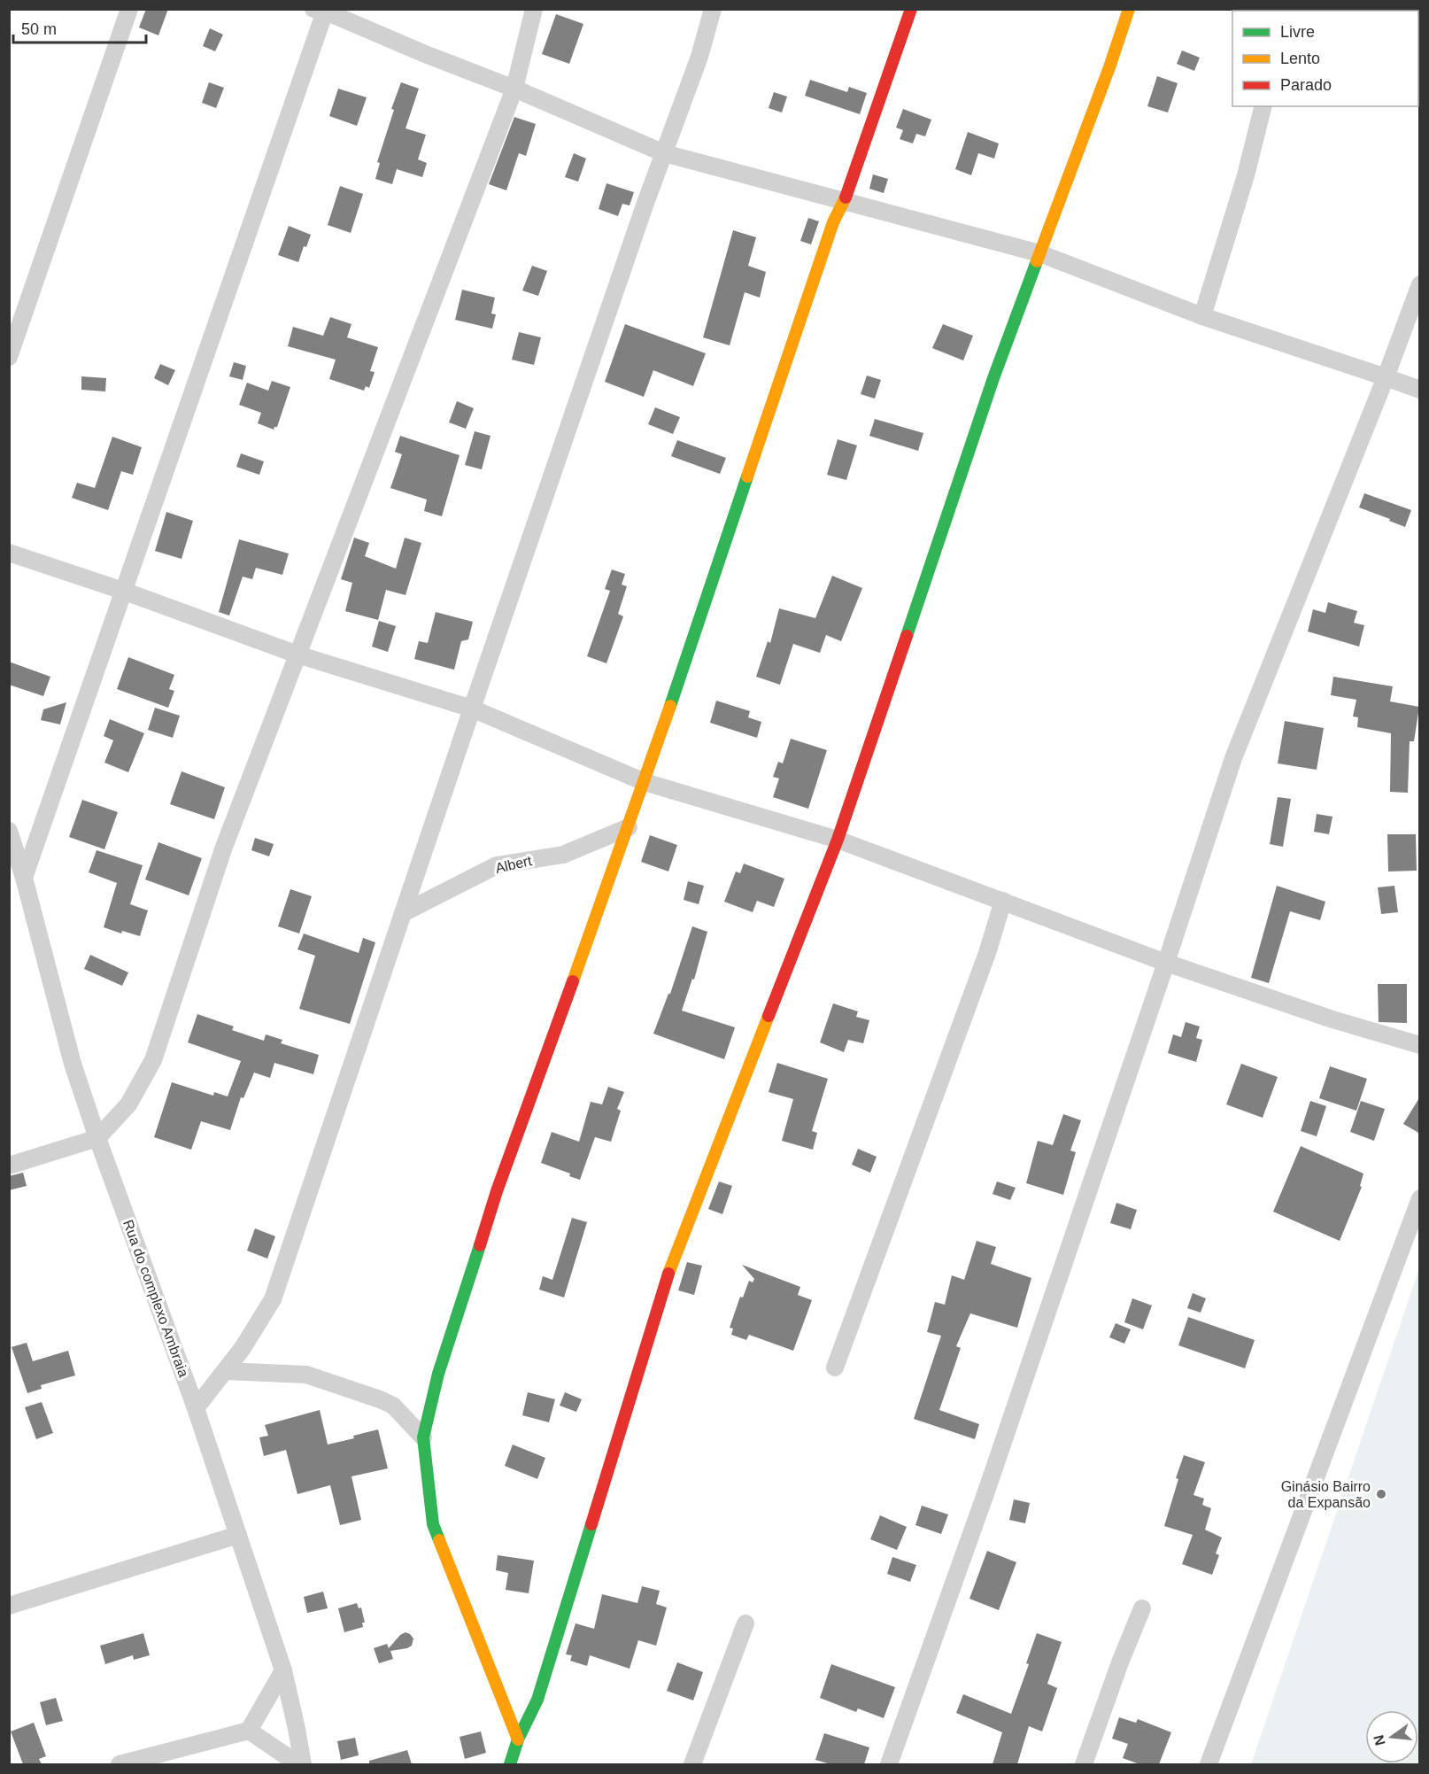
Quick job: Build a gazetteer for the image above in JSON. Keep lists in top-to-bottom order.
{
  "streets": {
    "street": ["Albert", "Rua do complexo Ambraia"]
  },
  "places": ["Ginásio Bairro da Expansão"],
  "legend": ["Livre", "Lento", "Parado"],
  "scale_bar": "50 m",
  "north": "left"
}
